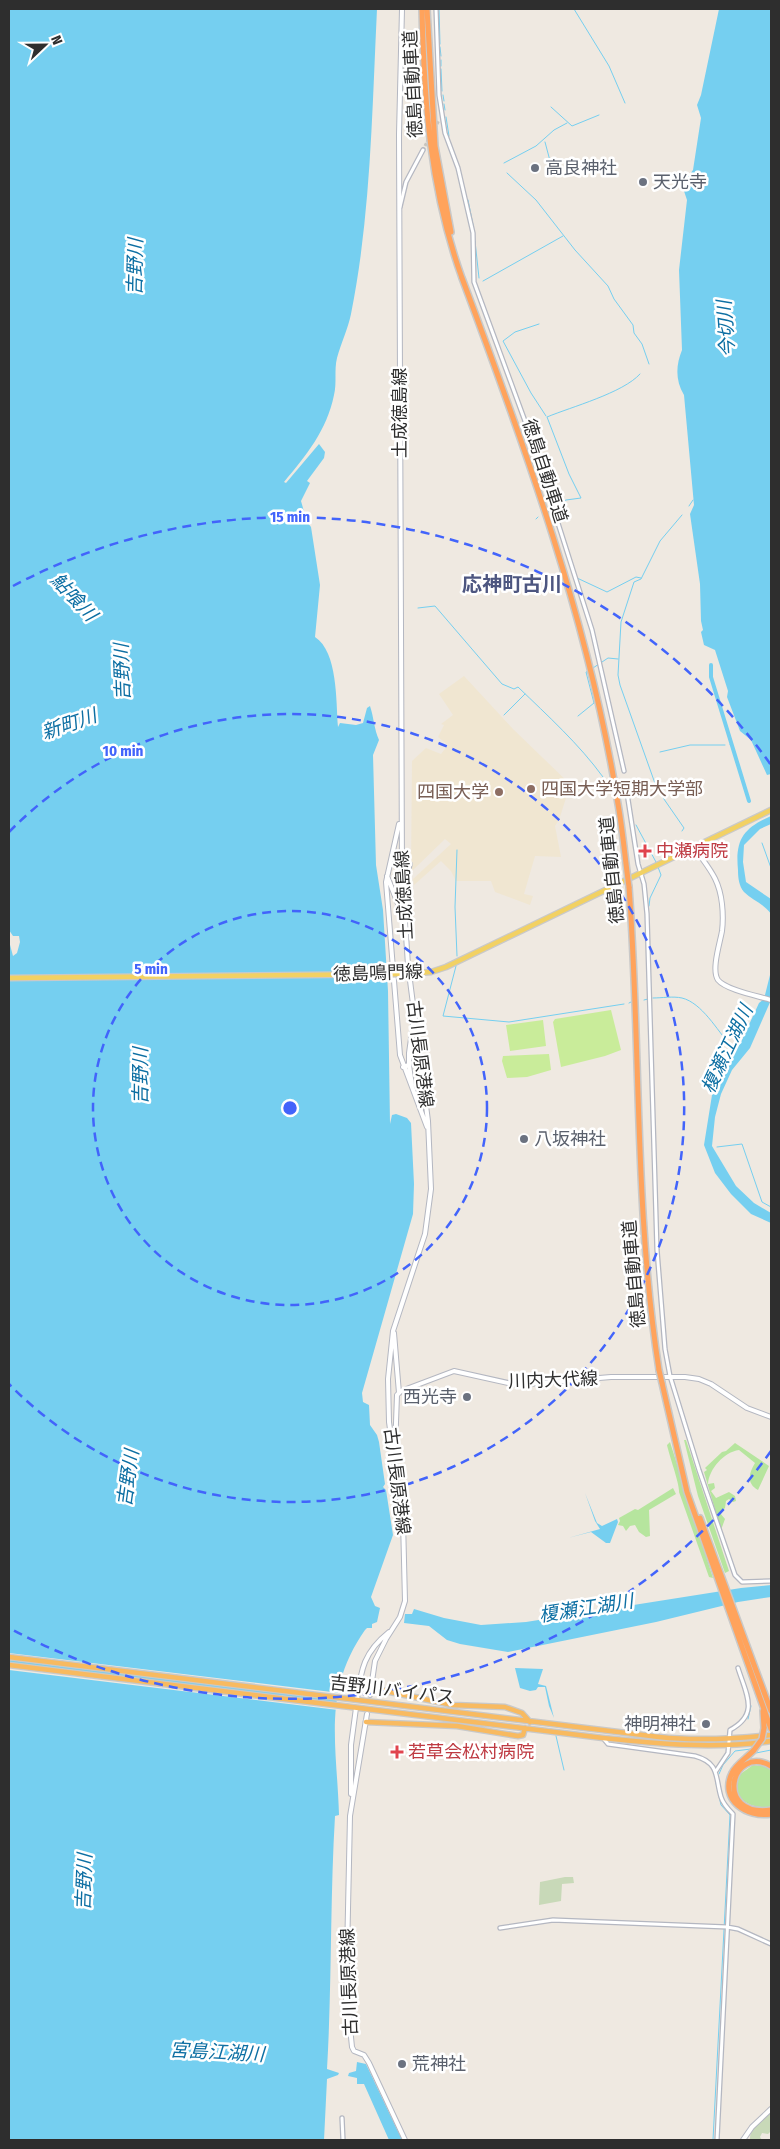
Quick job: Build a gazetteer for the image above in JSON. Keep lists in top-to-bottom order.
{
  "streets": {
    "highway": ["徳島自動車道", "吉野川バイパス"],
    "main road": [
      "土成徳島線",
      "徳島鳴門線",
      "古川長原港線",
      "川内大代線"
    ]
  },
  "crossings": [
    ["土成徳島線", "徳島鳴門線"],
    ["土成徳島線", "古川長原港線"],
    ["徳島鳴門線", "古川長原港線"],
    ["古川長原港線", "川内大代線"],
    ["古川長原港線", "吉野川バイパス"]
  ],
  "districts": ["応神町古川"],
  "water": [
    "吉野川",
    "今切川",
    "鮎喰川",
    "新町川",
    "榎瀬江湖川",
    "宮島江湖川"
  ],
  "places": {
    "other": [
      "高良神社",
      "天光寺",
      "四国大学短期大学部",
      "四国大学",
      "八坂神社",
      "西光寺",
      "神明神社",
      "荒神社"
    ],
    "health": ["中瀬病院", "若草会松村病院"]
  },
  "north": "right",
  "rings": ["15 min", "10 min", "5 min"]
}
